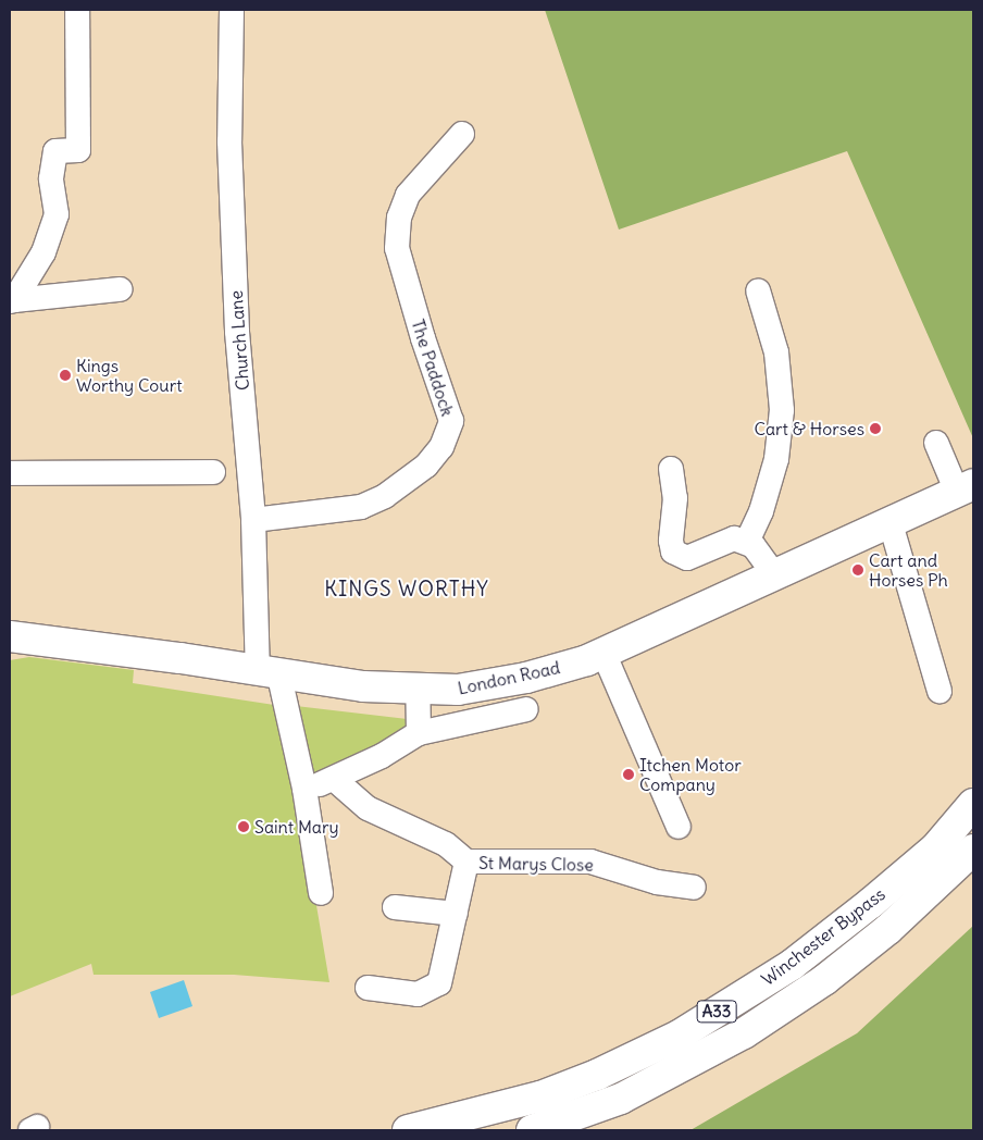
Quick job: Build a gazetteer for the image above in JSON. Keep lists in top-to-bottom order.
{
  "streets": {
    "main road": ["London Road", "Winchester Bypass", "A33"],
    "street": ["Church Lane", "The Paddock", "St Marys Close"]
  },
  "crossings": [
    ["Church Lane", "The Paddock"],
    ["Church Lane", "London Road"]
  ],
  "districts": ["KINGS WORTHY"],
  "places": [
    "Kings Worthy Court",
    "Cart & Horses",
    "Cart and Horses Ph",
    "Itchen Motor Company",
    "Saint Mary"
  ]
}
